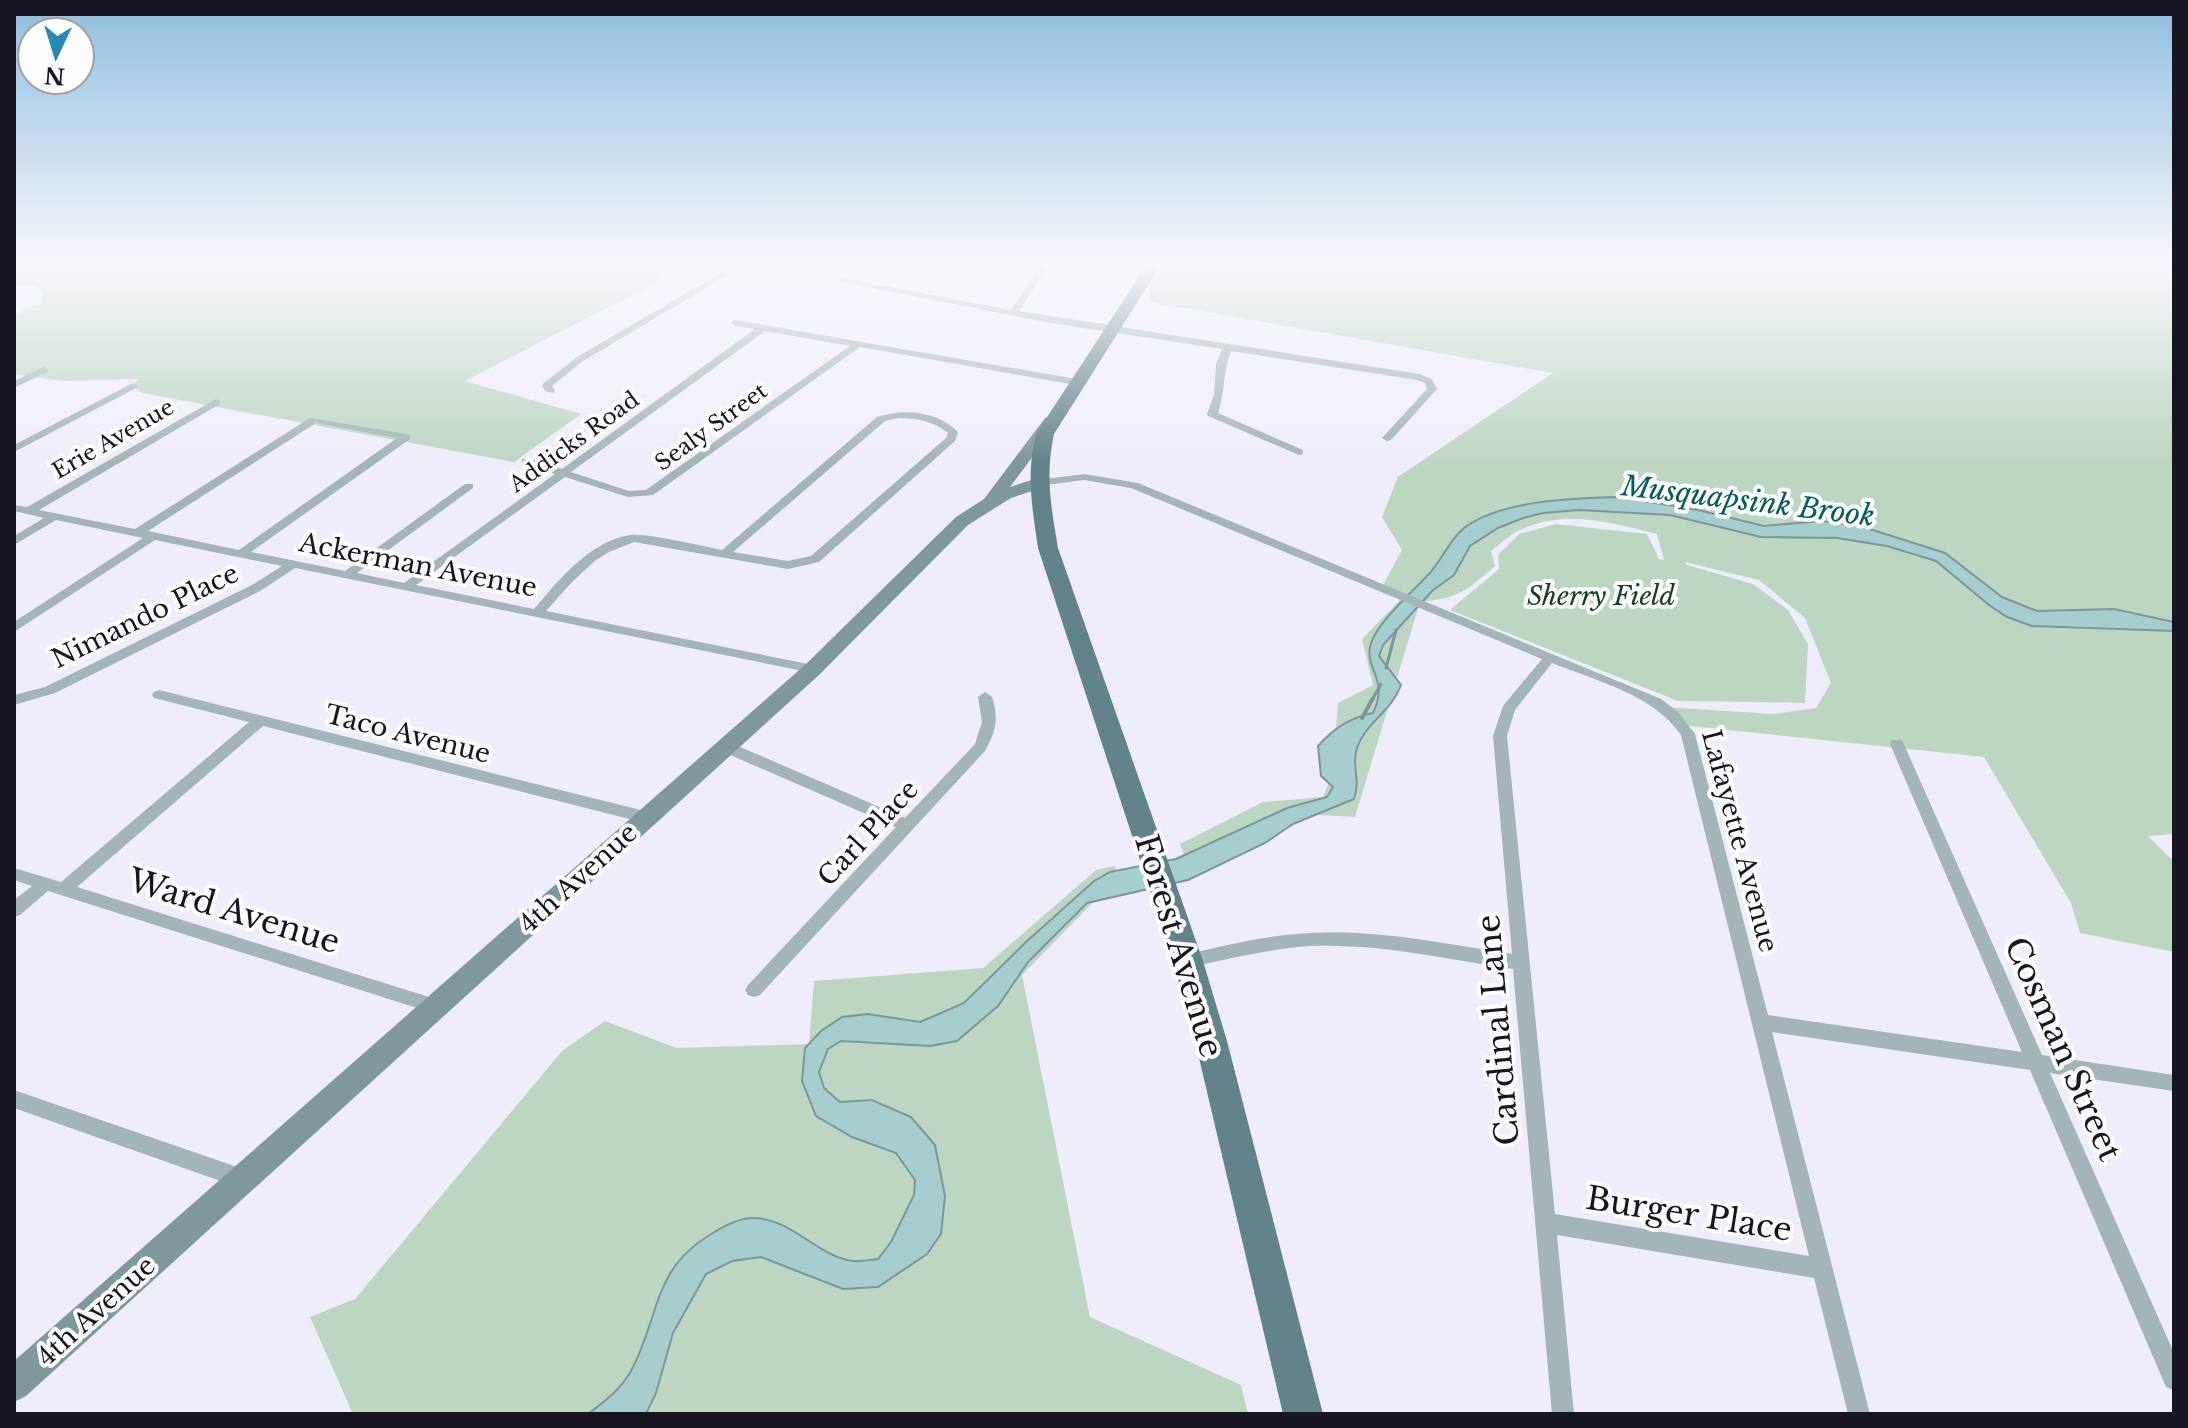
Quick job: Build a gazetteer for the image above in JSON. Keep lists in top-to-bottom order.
{
  "streets": {
    "main road": ["4th Avenue", "Forest Avenue"],
    "street": [
      "Sealy Street",
      "Erie Avenue",
      "Addicks Road",
      "Ackerman Avenue",
      "Nimando Place",
      "Taco Avenue",
      "Carl Place",
      "Lafayette Avenue",
      "Ward Avenue",
      "Cardinal Lane",
      "Cosman Street",
      "Burger Place"
    ]
  },
  "crossings": [
    ["Sealy Street", "Addicks Road"],
    ["Erie Avenue", "Ackerman Avenue"],
    ["Addicks Road", "Ackerman Avenue"],
    ["Ackerman Avenue", "Nimando Place"],
    ["Ackerman Avenue", "4th Avenue"],
    ["Taco Avenue", "4th Avenue"],
    ["Lafayette Avenue", "4th Avenue"],
    ["Lafayette Avenue", "Forest Avenue"],
    ["Lafayette Avenue", "Cardinal Lane"],
    ["Lafayette Avenue", "Burger Place"],
    ["4th Avenue", "Ward Avenue"],
    ["4th Avenue", "Forest Avenue"],
    ["Cardinal Lane", "Burger Place"]
  ],
  "water": ["Musquapsink Brook"],
  "parks": ["Sherry Field"],
  "north": "bottom"
}
